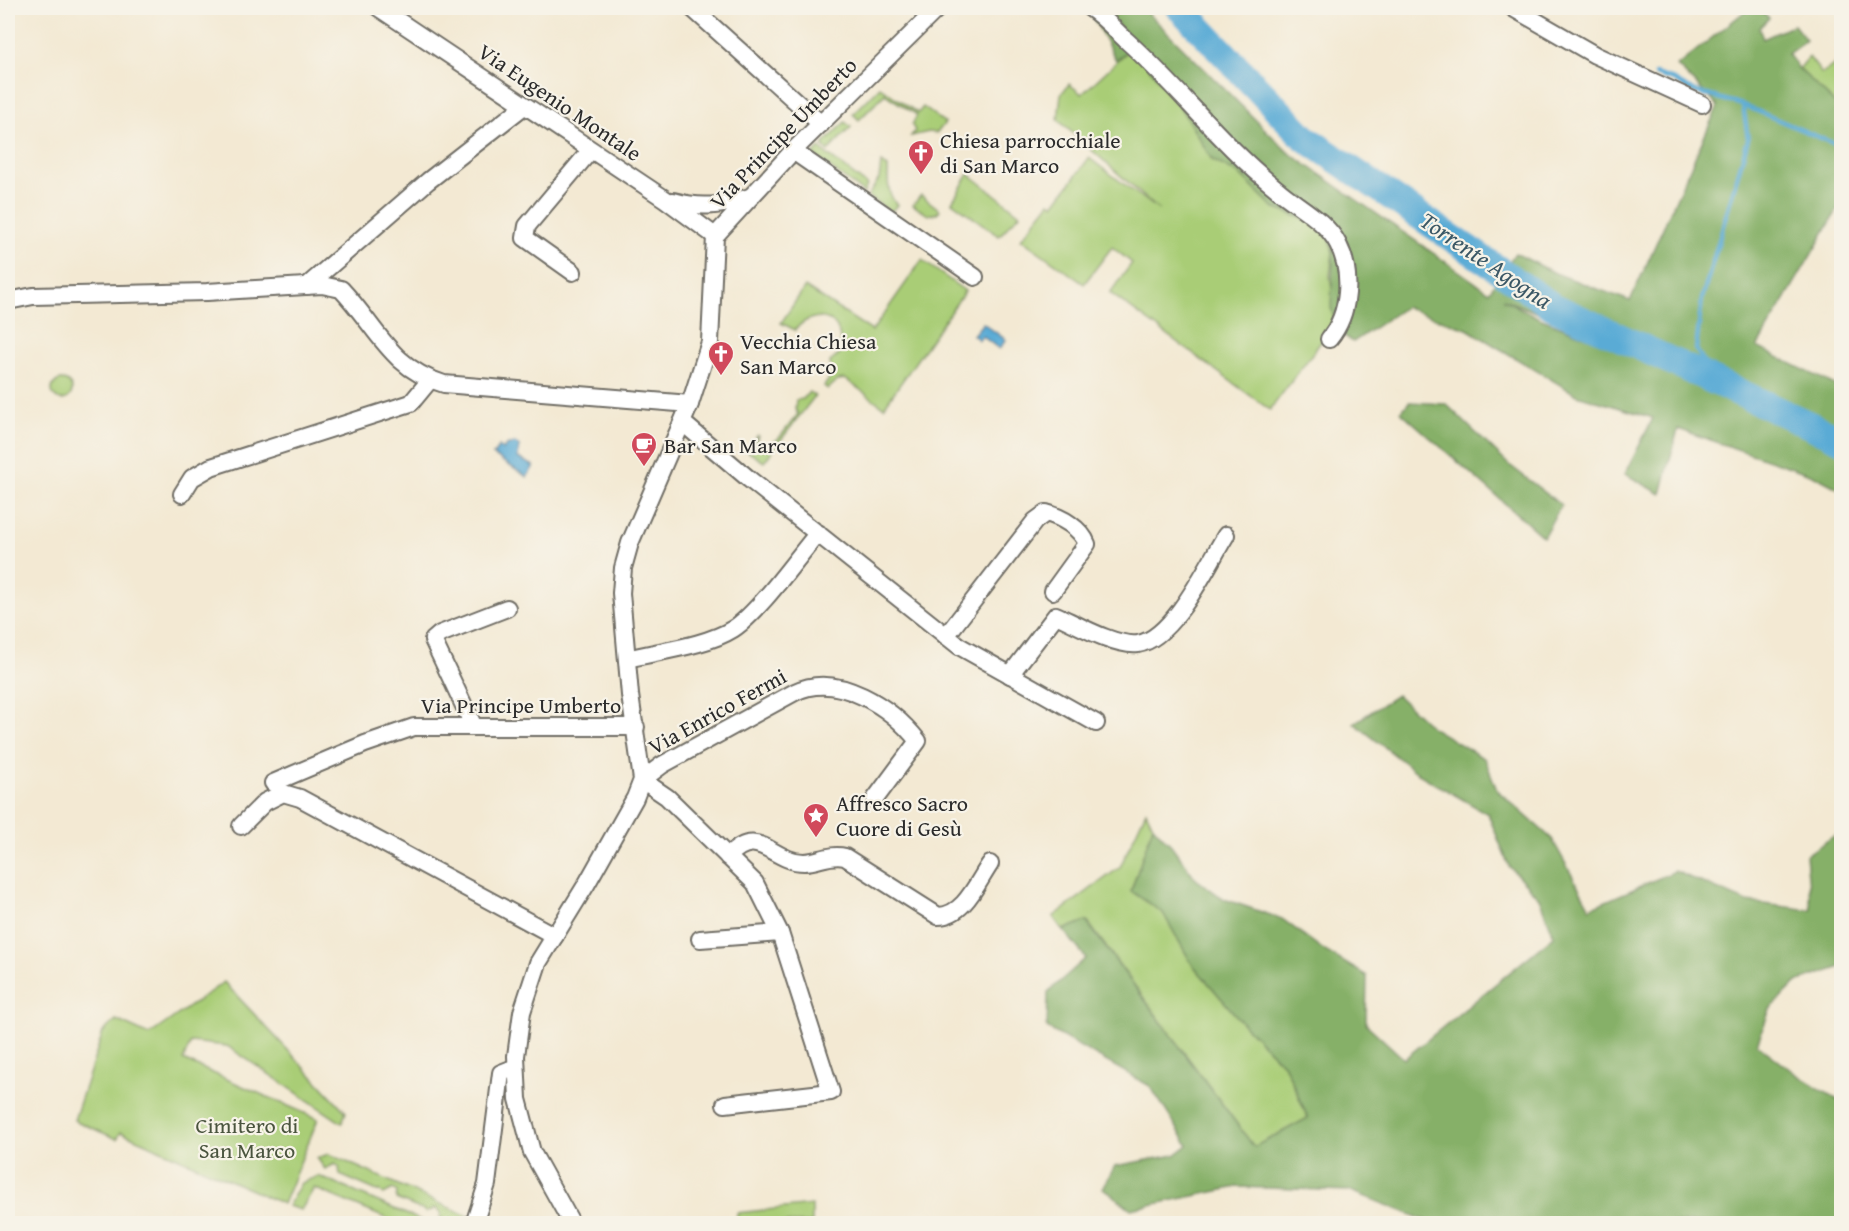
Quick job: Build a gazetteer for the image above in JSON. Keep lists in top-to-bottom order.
{
  "streets": {
    "street": ["Via Eugenio Montale", "Via Principe Umberto", "Via Enrico Fermi"]
  },
  "crossings": [
    ["Via Eugenio Montale", "Via Principe Umberto"],
    ["Via Principe Umberto", "Via Enrico Fermi"]
  ],
  "water": ["Torrente Agogna"],
  "parks": ["Cimitero di San Marco"],
  "places": {
    "church": ["Chiesa parrocchiale di San Marco", "Vecchia Chiesa San Marco"],
    "cafe": ["Bar San Marco"],
    "place": ["Affresco Sacro Cuore di Gesù"]
  }
}
